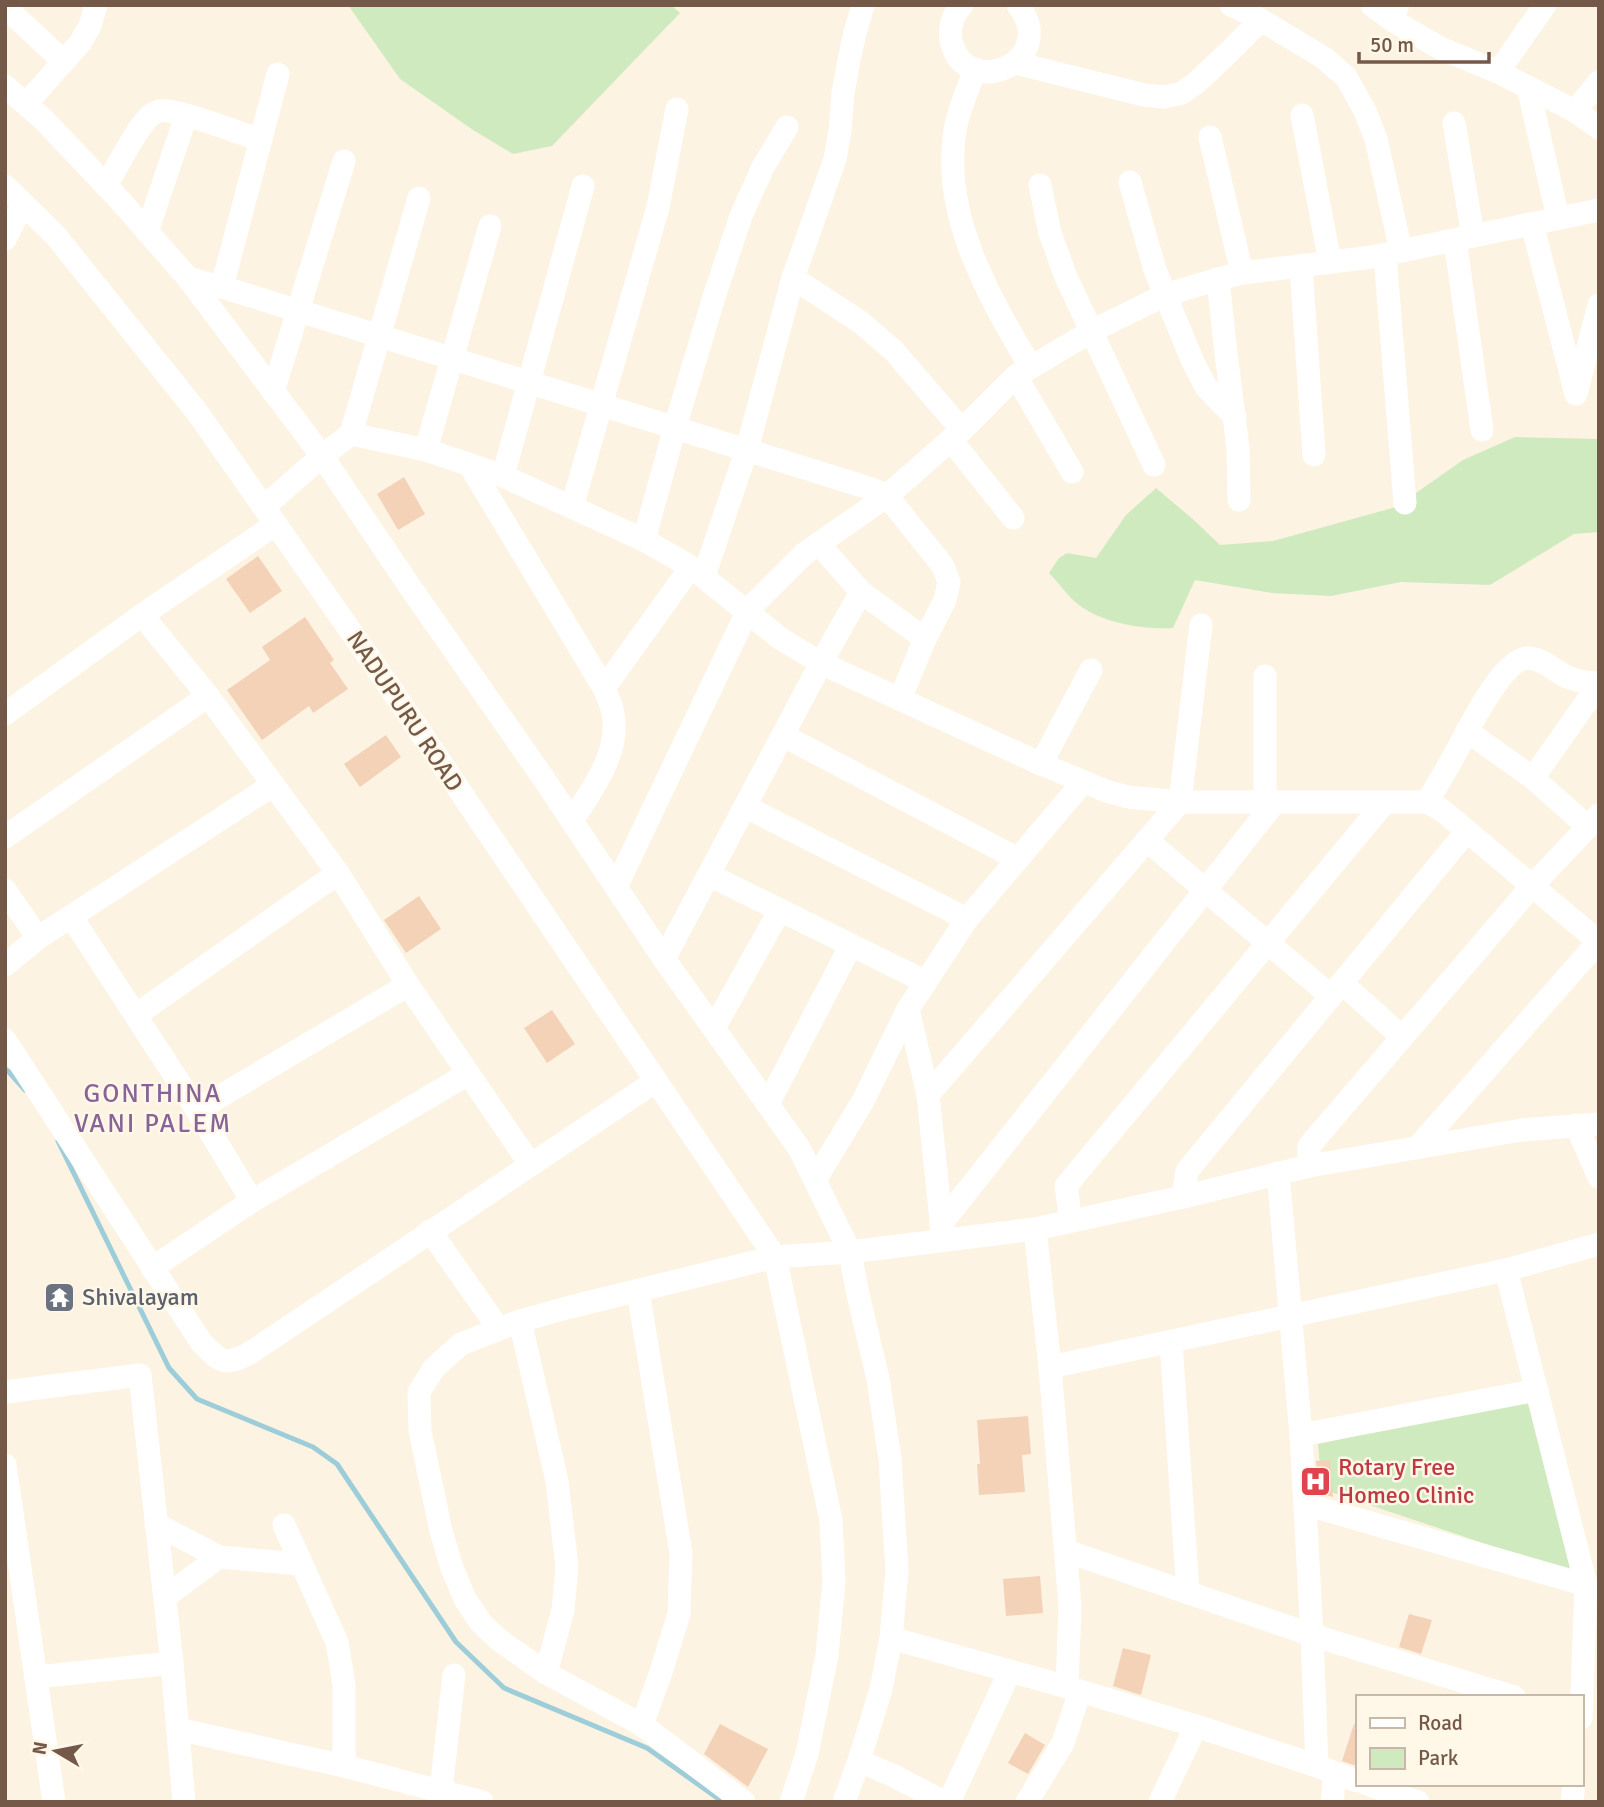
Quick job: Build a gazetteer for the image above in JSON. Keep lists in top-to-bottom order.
{
  "streets": {
    "street": ["NADUPURU ROAD"]
  },
  "districts": ["GONTHINA VANI PALEM"],
  "places": {
    "temple": ["Shivalayam"],
    "hospital": ["Rotary Free Homeo Clinic"]
  },
  "legend": ["Road", "Park"],
  "scale_bar": "50 m",
  "north": "left"
}
